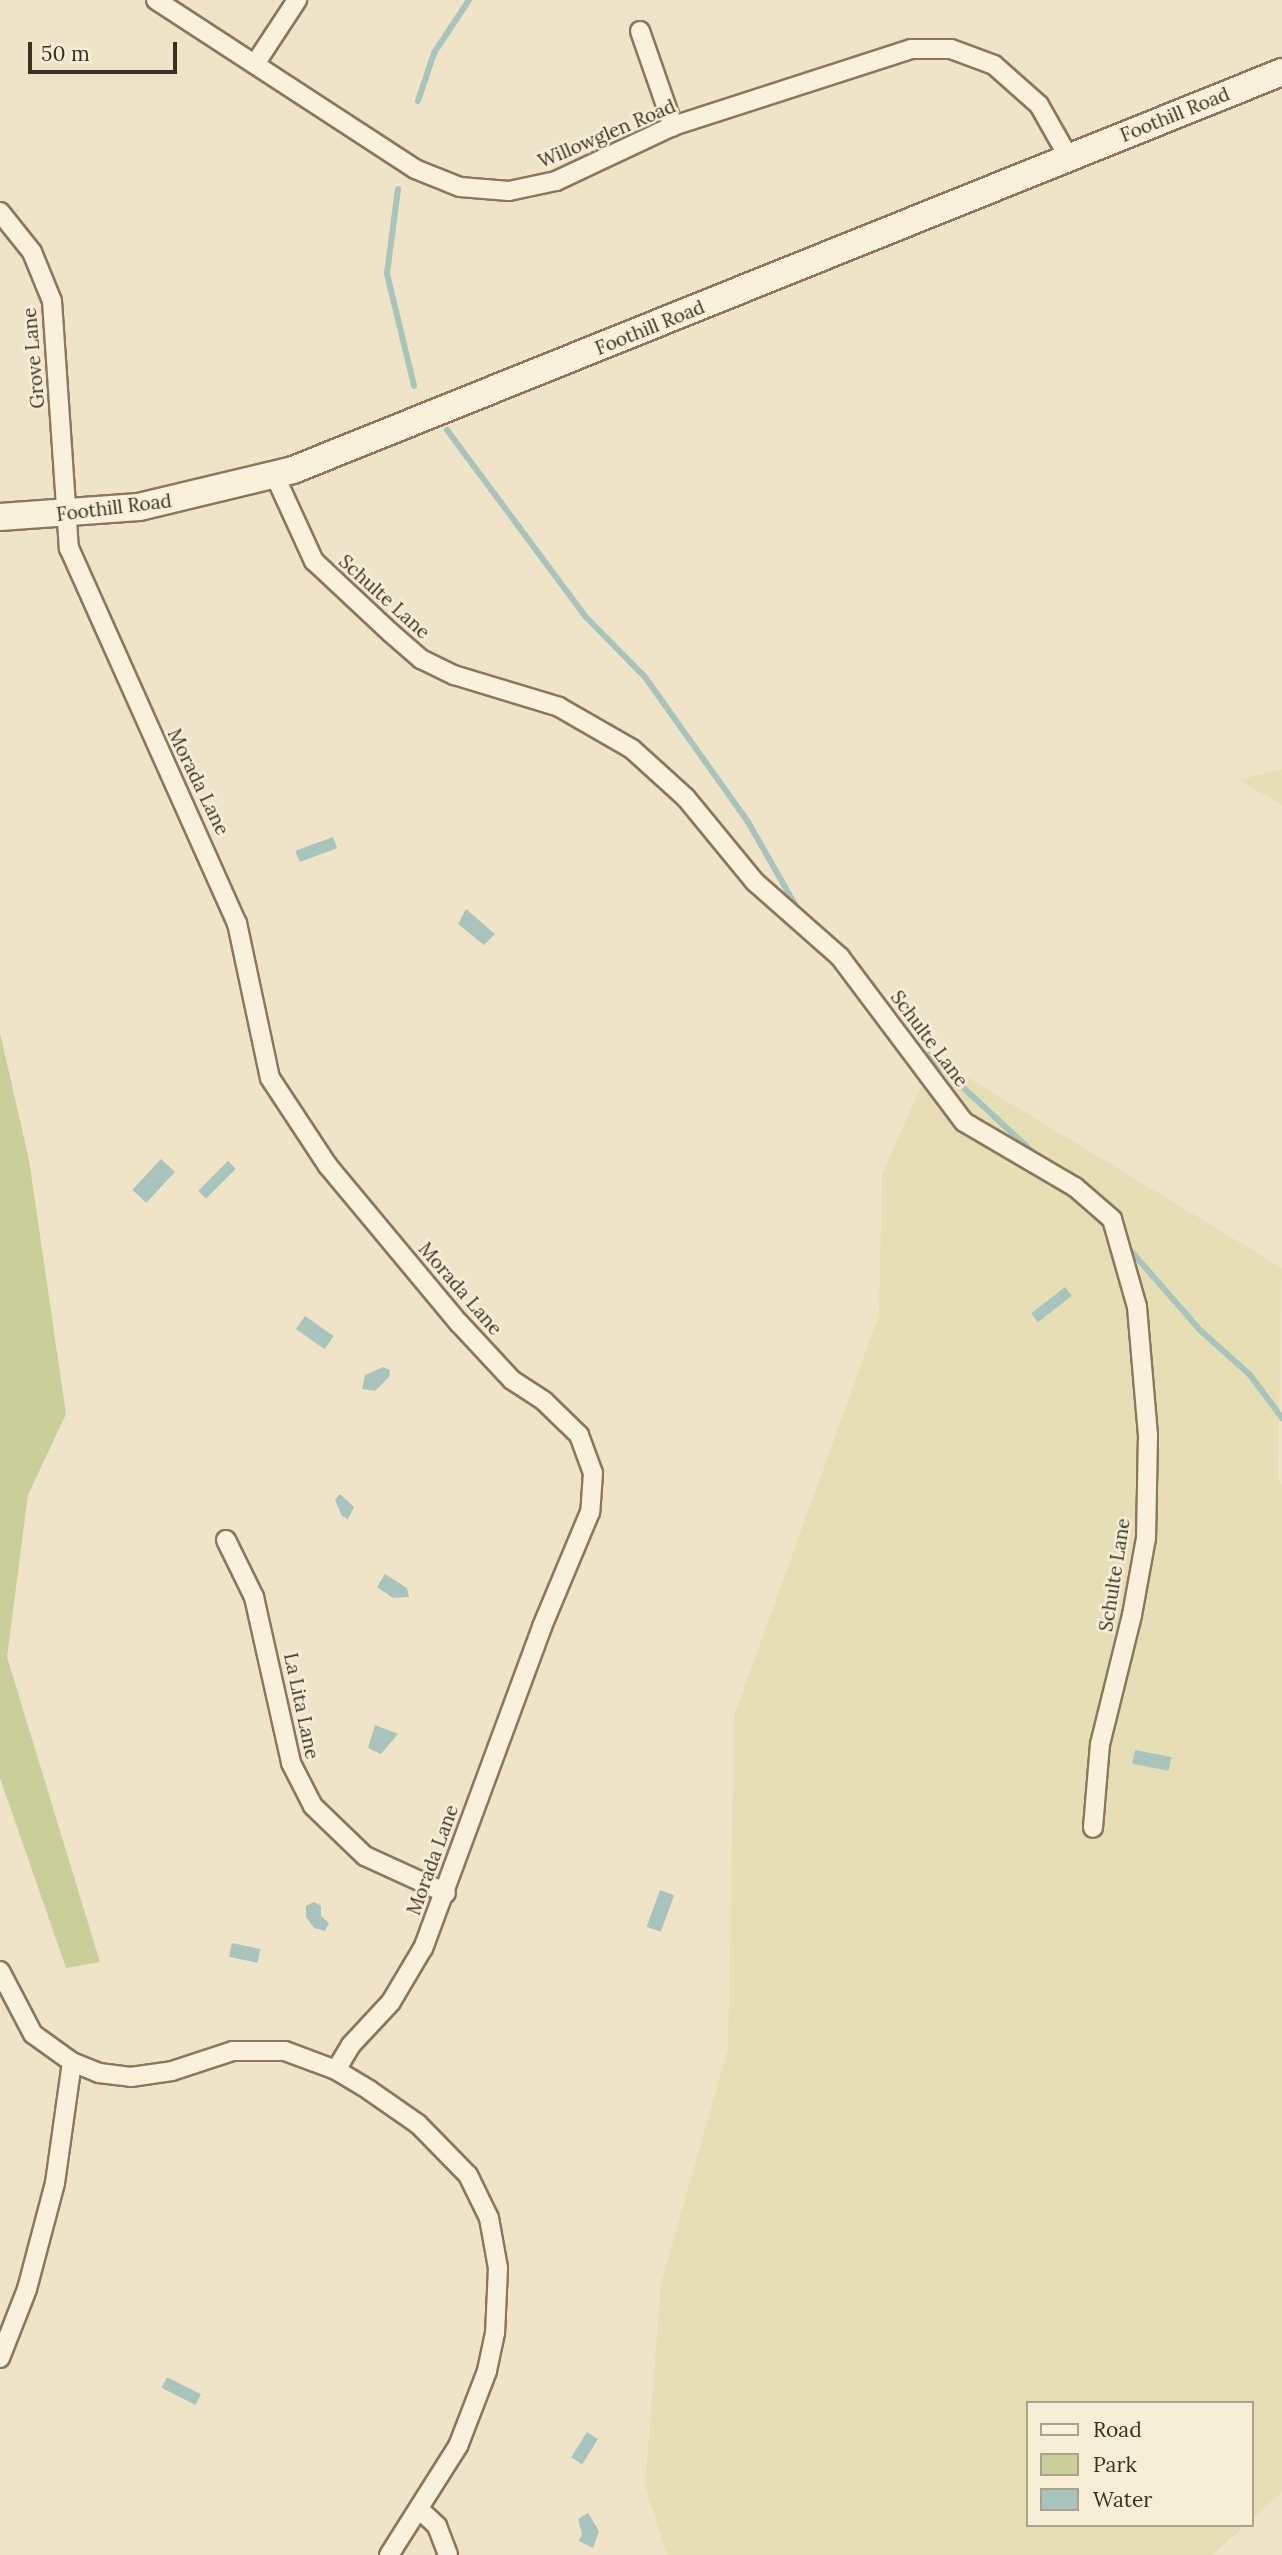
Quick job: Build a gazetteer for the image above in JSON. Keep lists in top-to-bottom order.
{
  "streets": {
    "main road": ["Foothill Road"],
    "street": [
      "Willowglen Road",
      "Grove Lane",
      "Schulte Lane",
      "Morada Lane",
      "La Lita Lane"
    ]
  },
  "crossings": [
    ["Foothill Road", "Willowglen Road"],
    ["Foothill Road", "Grove Lane"],
    ["Foothill Road", "Schulte Lane"],
    ["Foothill Road", "Morada Lane"],
    ["Grove Lane", "Morada Lane"],
    ["Morada Lane", "La Lita Lane"]
  ],
  "legend": ["Road", "Park", "Water"],
  "scale_bar": "50 m"
}
